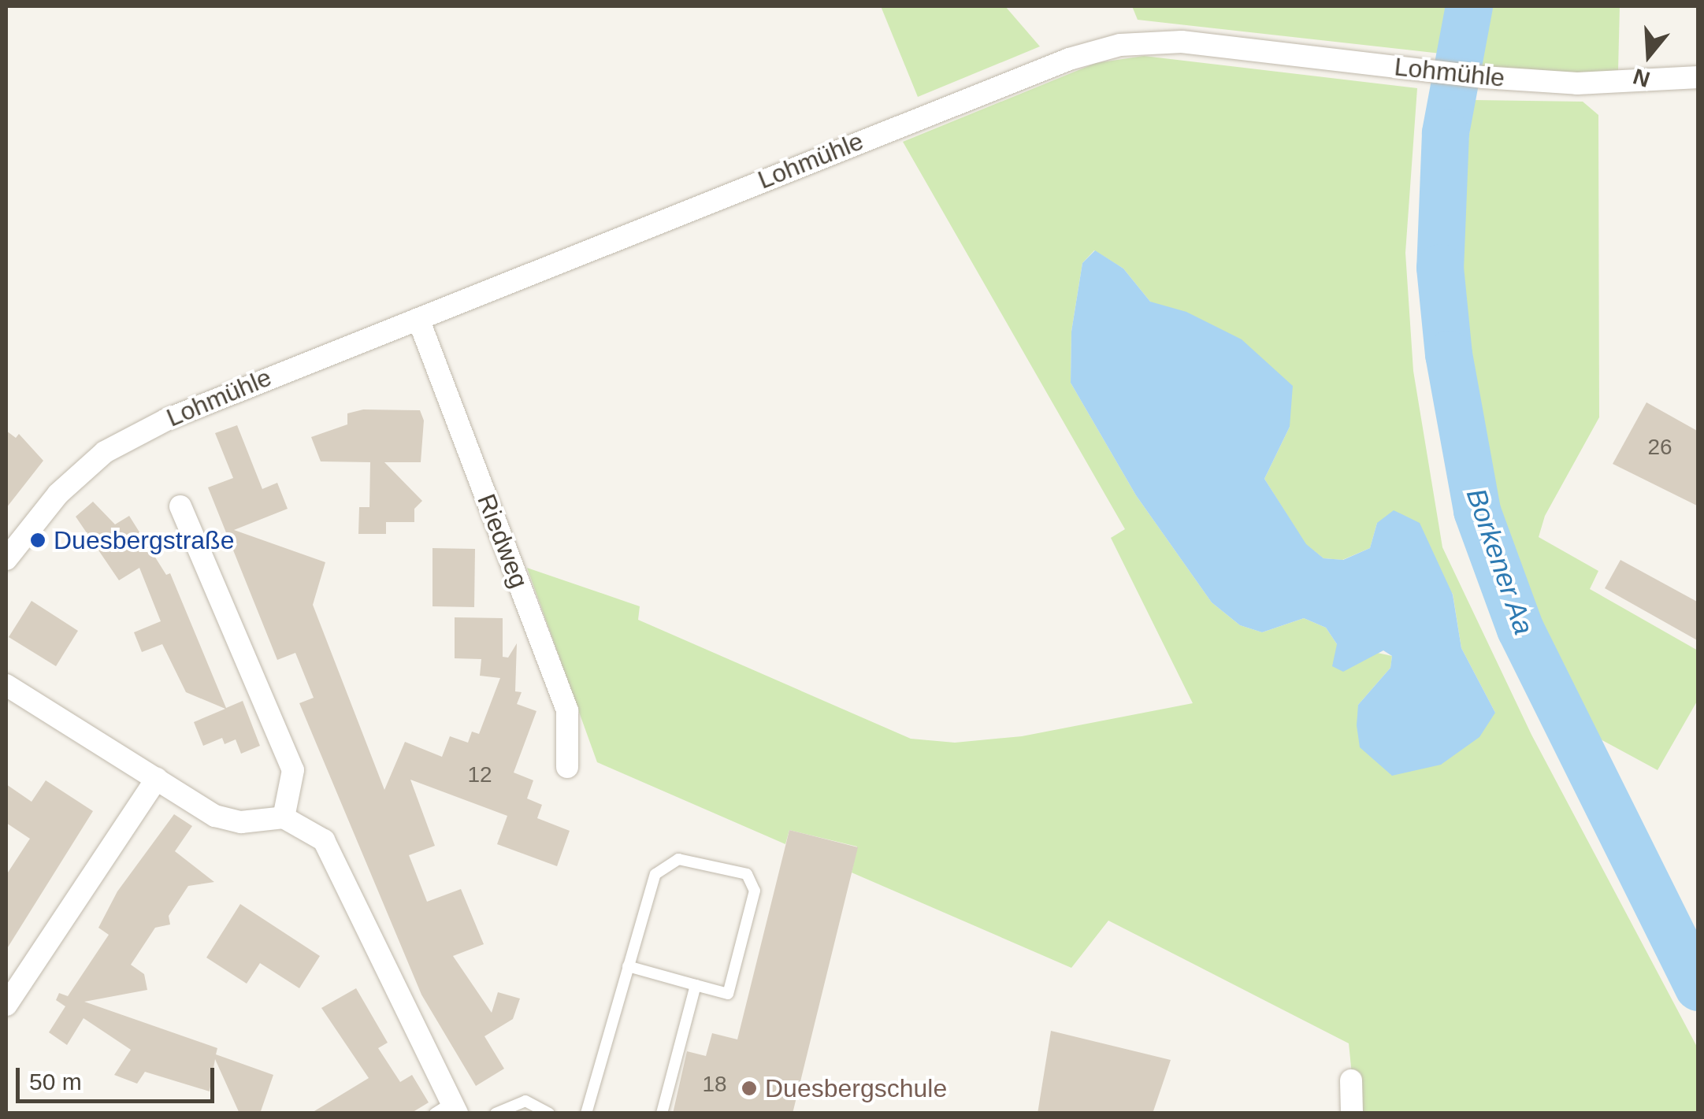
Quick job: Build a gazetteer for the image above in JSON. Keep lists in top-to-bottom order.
{
  "streets": {
    "street": ["Lohmühle", "Riedweg"]
  },
  "crossings": [
    ["Lohmühle", "Riedweg"]
  ],
  "water": ["Borkener Aa"],
  "places": ["Duesbergstraße", "Duesbergschule"],
  "house_numbers": ["26", "12", "18"],
  "scale_bar": "50 m",
  "north": "bottom"
}
